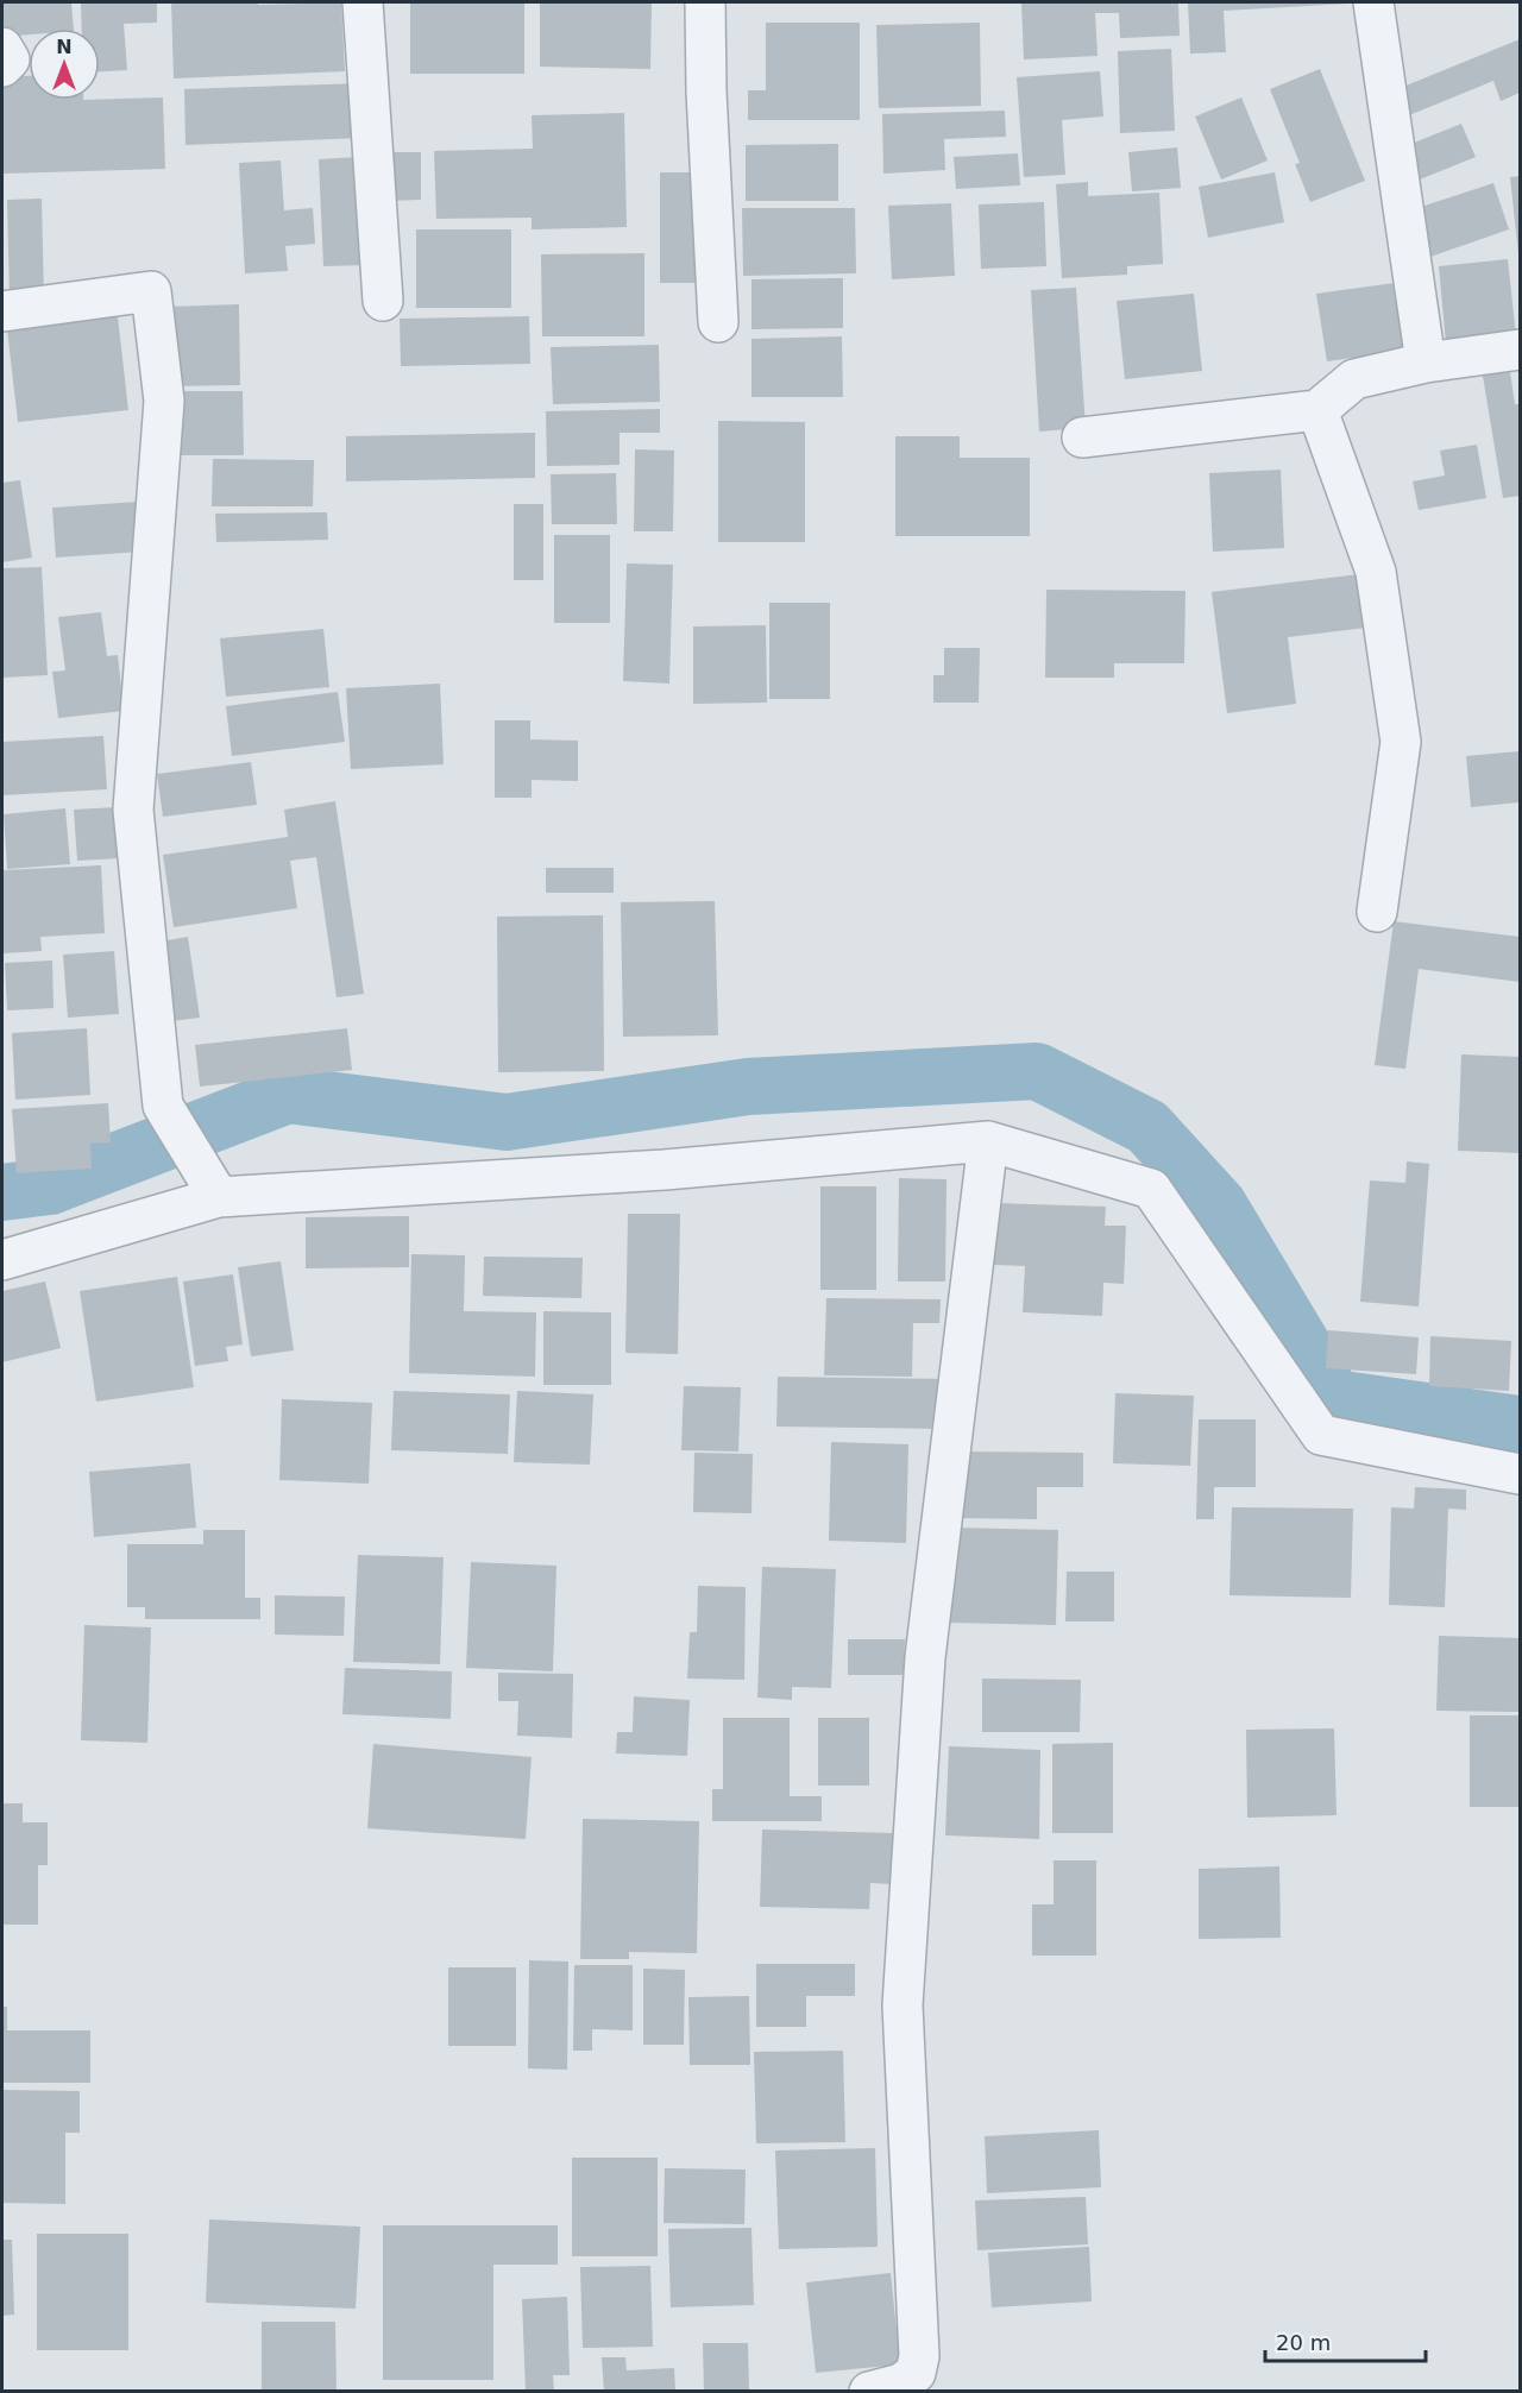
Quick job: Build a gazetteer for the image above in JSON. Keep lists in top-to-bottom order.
{
  "scale_bar": "20 m",
  "north": "top"
}
